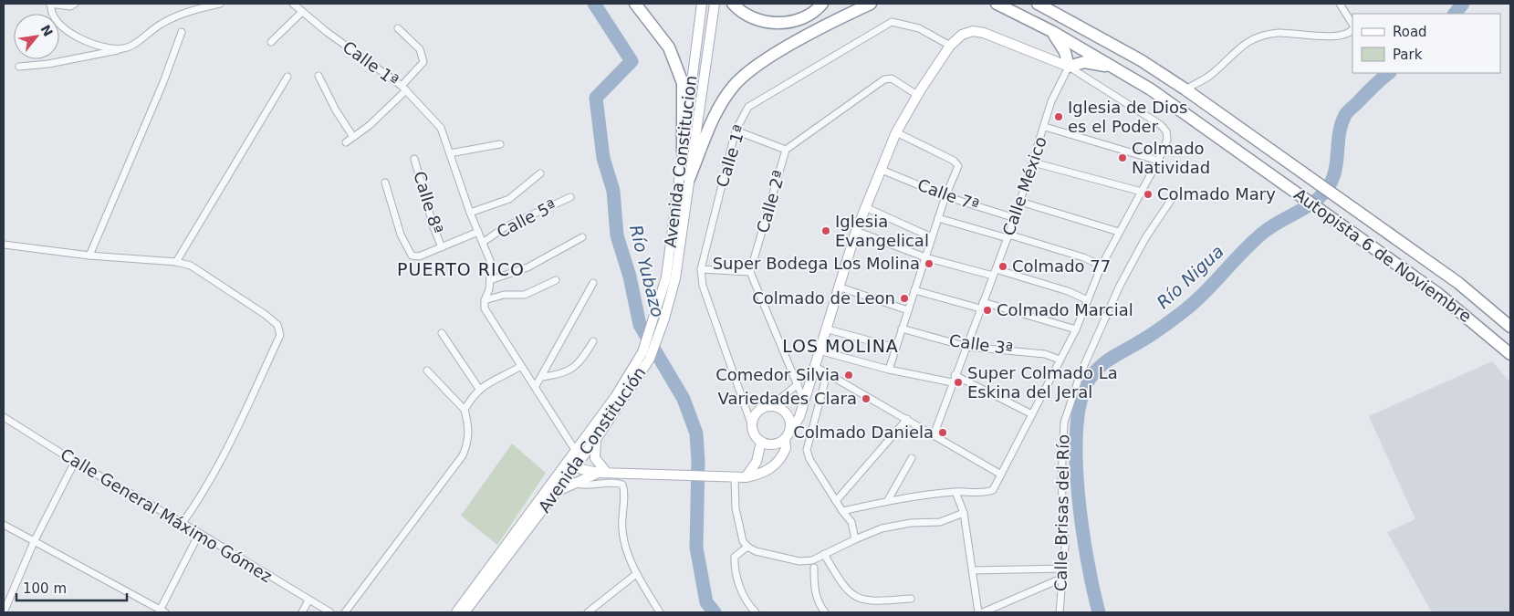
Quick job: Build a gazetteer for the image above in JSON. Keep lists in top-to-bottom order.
{
  "streets": {
    "highway": ["Autopista 6 de Noviembre"],
    "main road": ["Avenida Constitucion", "Avenida Constitución"],
    "street": [
      "Calle 1ª",
      "Calle México",
      "Calle 7ª",
      "Calle 2ª",
      "Calle 8ª",
      "Calle 5ª",
      "Calle 3ª",
      "Calle Brisas del Río",
      "Calle General Máximo Gómez"
    ]
  },
  "crossings": [
    ["Calle 1ª", "Calle 5ª"],
    ["Avenida Constitucion", "Avenida Constitución"],
    ["Calle México", "Calle 7ª"],
    ["Calle México", "Calle 3ª"]
  ],
  "districts": ["PUERTO RICO", "LOS MOLINA"],
  "water": ["Río Yubazo", "Río Nigua"],
  "places": [
    "Iglesia de Dios es el Poder",
    "Colmado Natividad",
    "Colmado Mary",
    "Iglesia Evangelical",
    "Super Bodega Los Molina",
    "Colmado 77",
    "Colmado de Leon",
    "Colmado Marcial",
    "Comedor Silvia",
    "Super Colmado La Eskina del Jeral",
    "Variedades Clara",
    "Colmado Daniela"
  ],
  "legend": ["Road", "Park"],
  "scale_bar": "100 m",
  "north": "top right"
}
